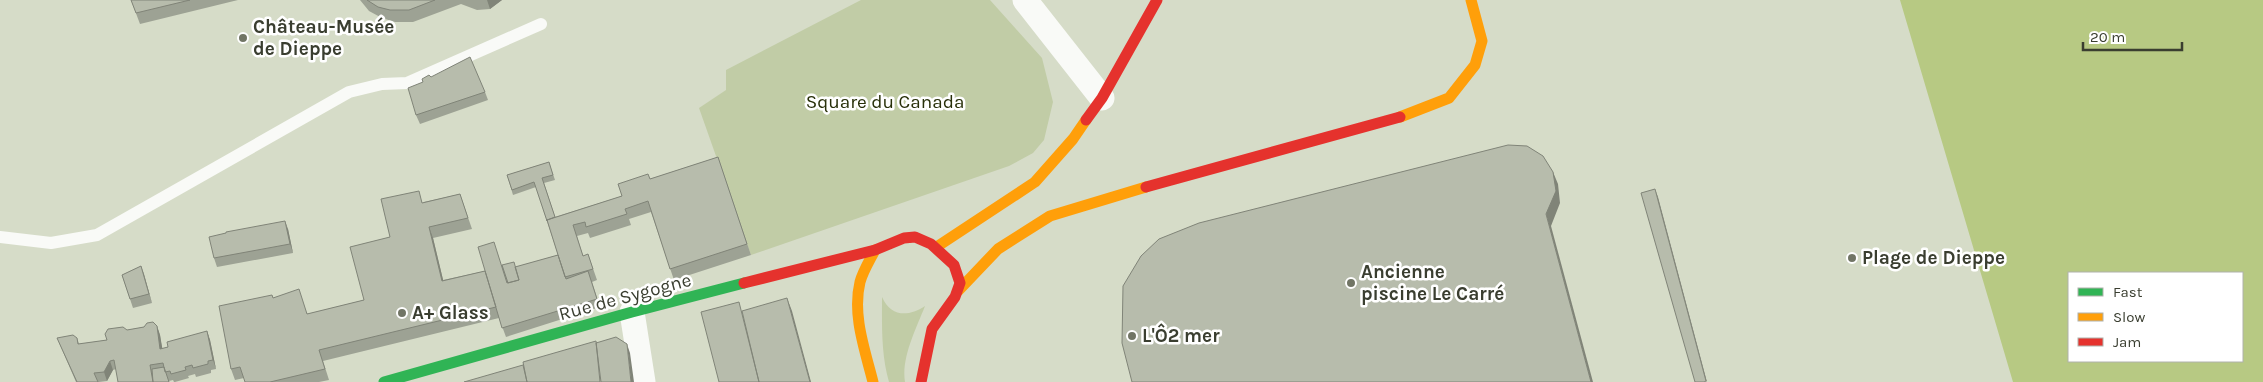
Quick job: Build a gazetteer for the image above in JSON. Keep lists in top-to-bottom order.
{
  "streets": {
    "street": ["Rue de Sygogne"]
  },
  "parks": ["Square du Canada"],
  "places": [
    "Château-Musée de Dieppe",
    "Plage de Dieppe",
    "Ancienne piscine Le Carré",
    "A+ Glass",
    "L'Ô2 mer"
  ],
  "legend": ["Fast", "Slow", "Jam"],
  "scale_bar": "20 m"
}
